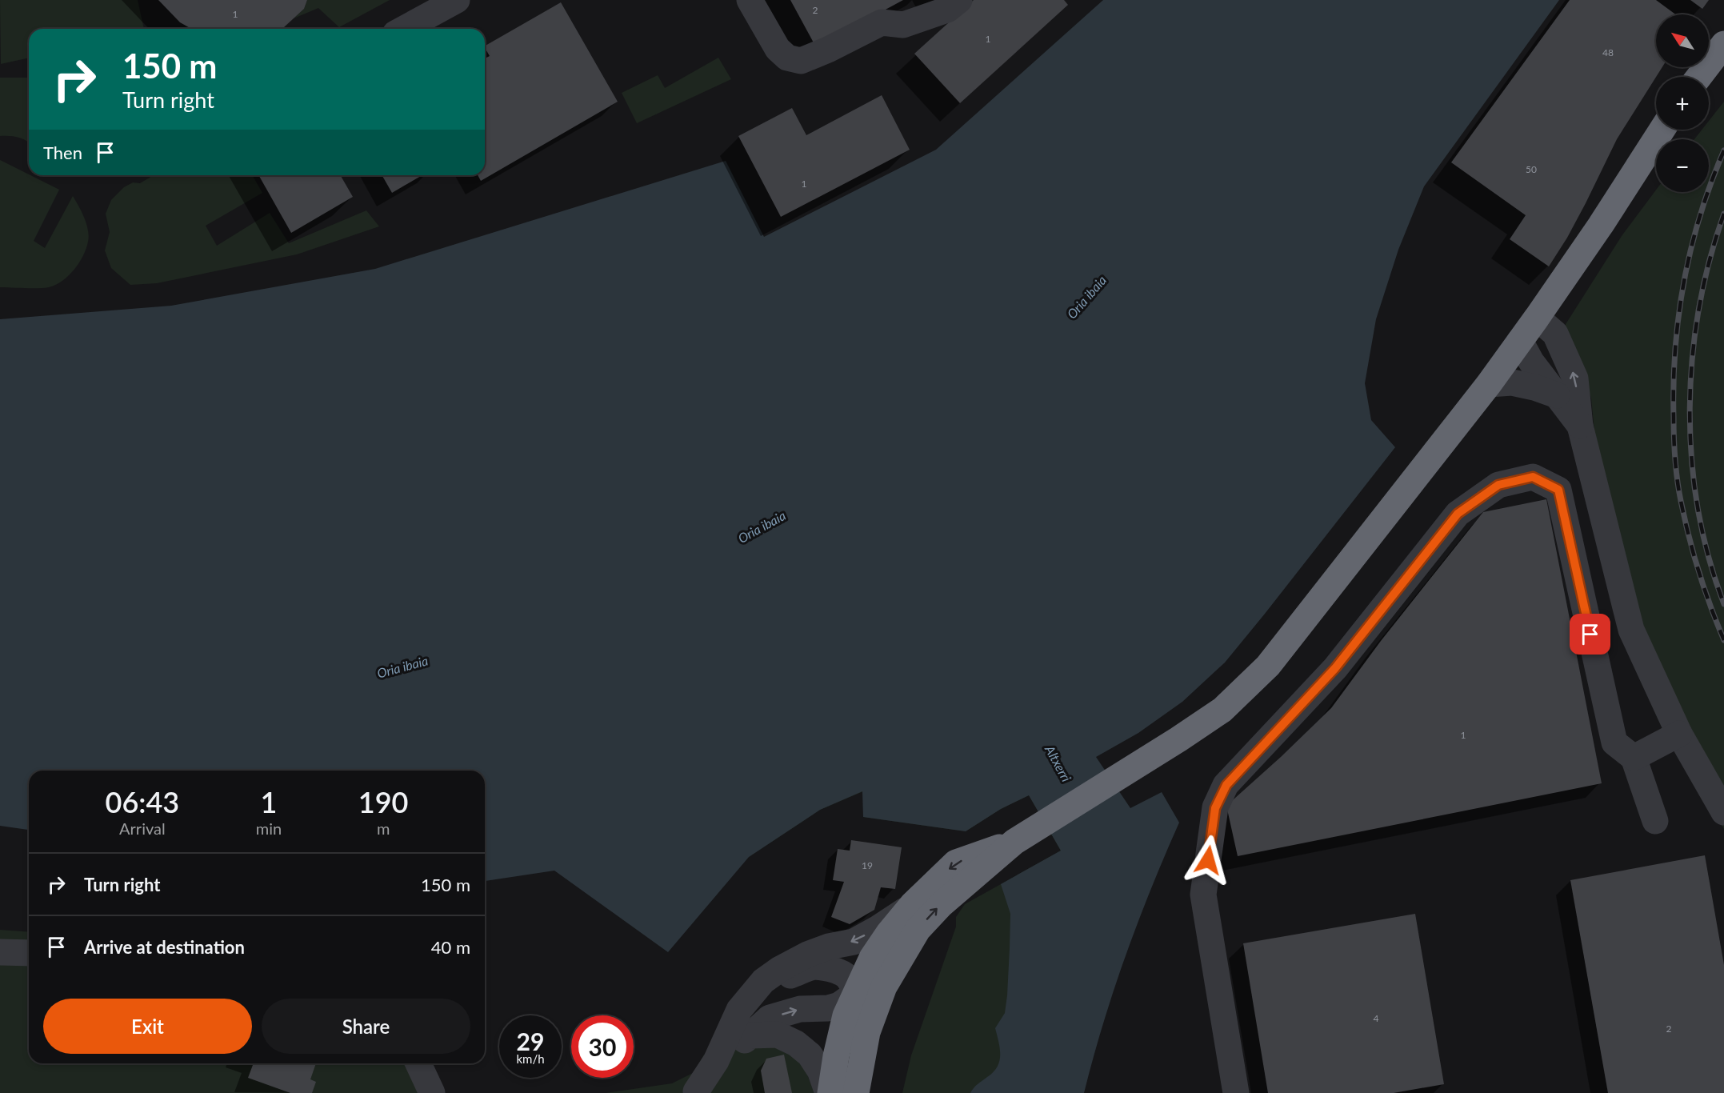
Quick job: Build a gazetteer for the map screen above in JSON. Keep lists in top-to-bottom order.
{
  "water": ["Oria ibaia", "Altxerri"],
  "house_numbers": [
    "2",
    "1",
    "1",
    "48",
    "50",
    "1",
    "1",
    "19",
    "4",
    "2"
  ],
  "north": "top left",
  "page": {
    "map_buttons": ["+", "−"],
    "turn": ["150 m", "Turn right"],
    "then": "Then",
    "eta": [
      "06:43",
      "Arrival",
      "1",
      "min",
      "190",
      "m"
    ],
    "list": [
      {
        "name": "Turn right",
        "value": "150 m"
      },
      {
        "name": "Arrive at destination",
        "value": "40 m"
      }
    ],
    "buttons": ["Exit", "Share"],
    "speed": "29 km/h",
    "limit": "30"
  }
}
